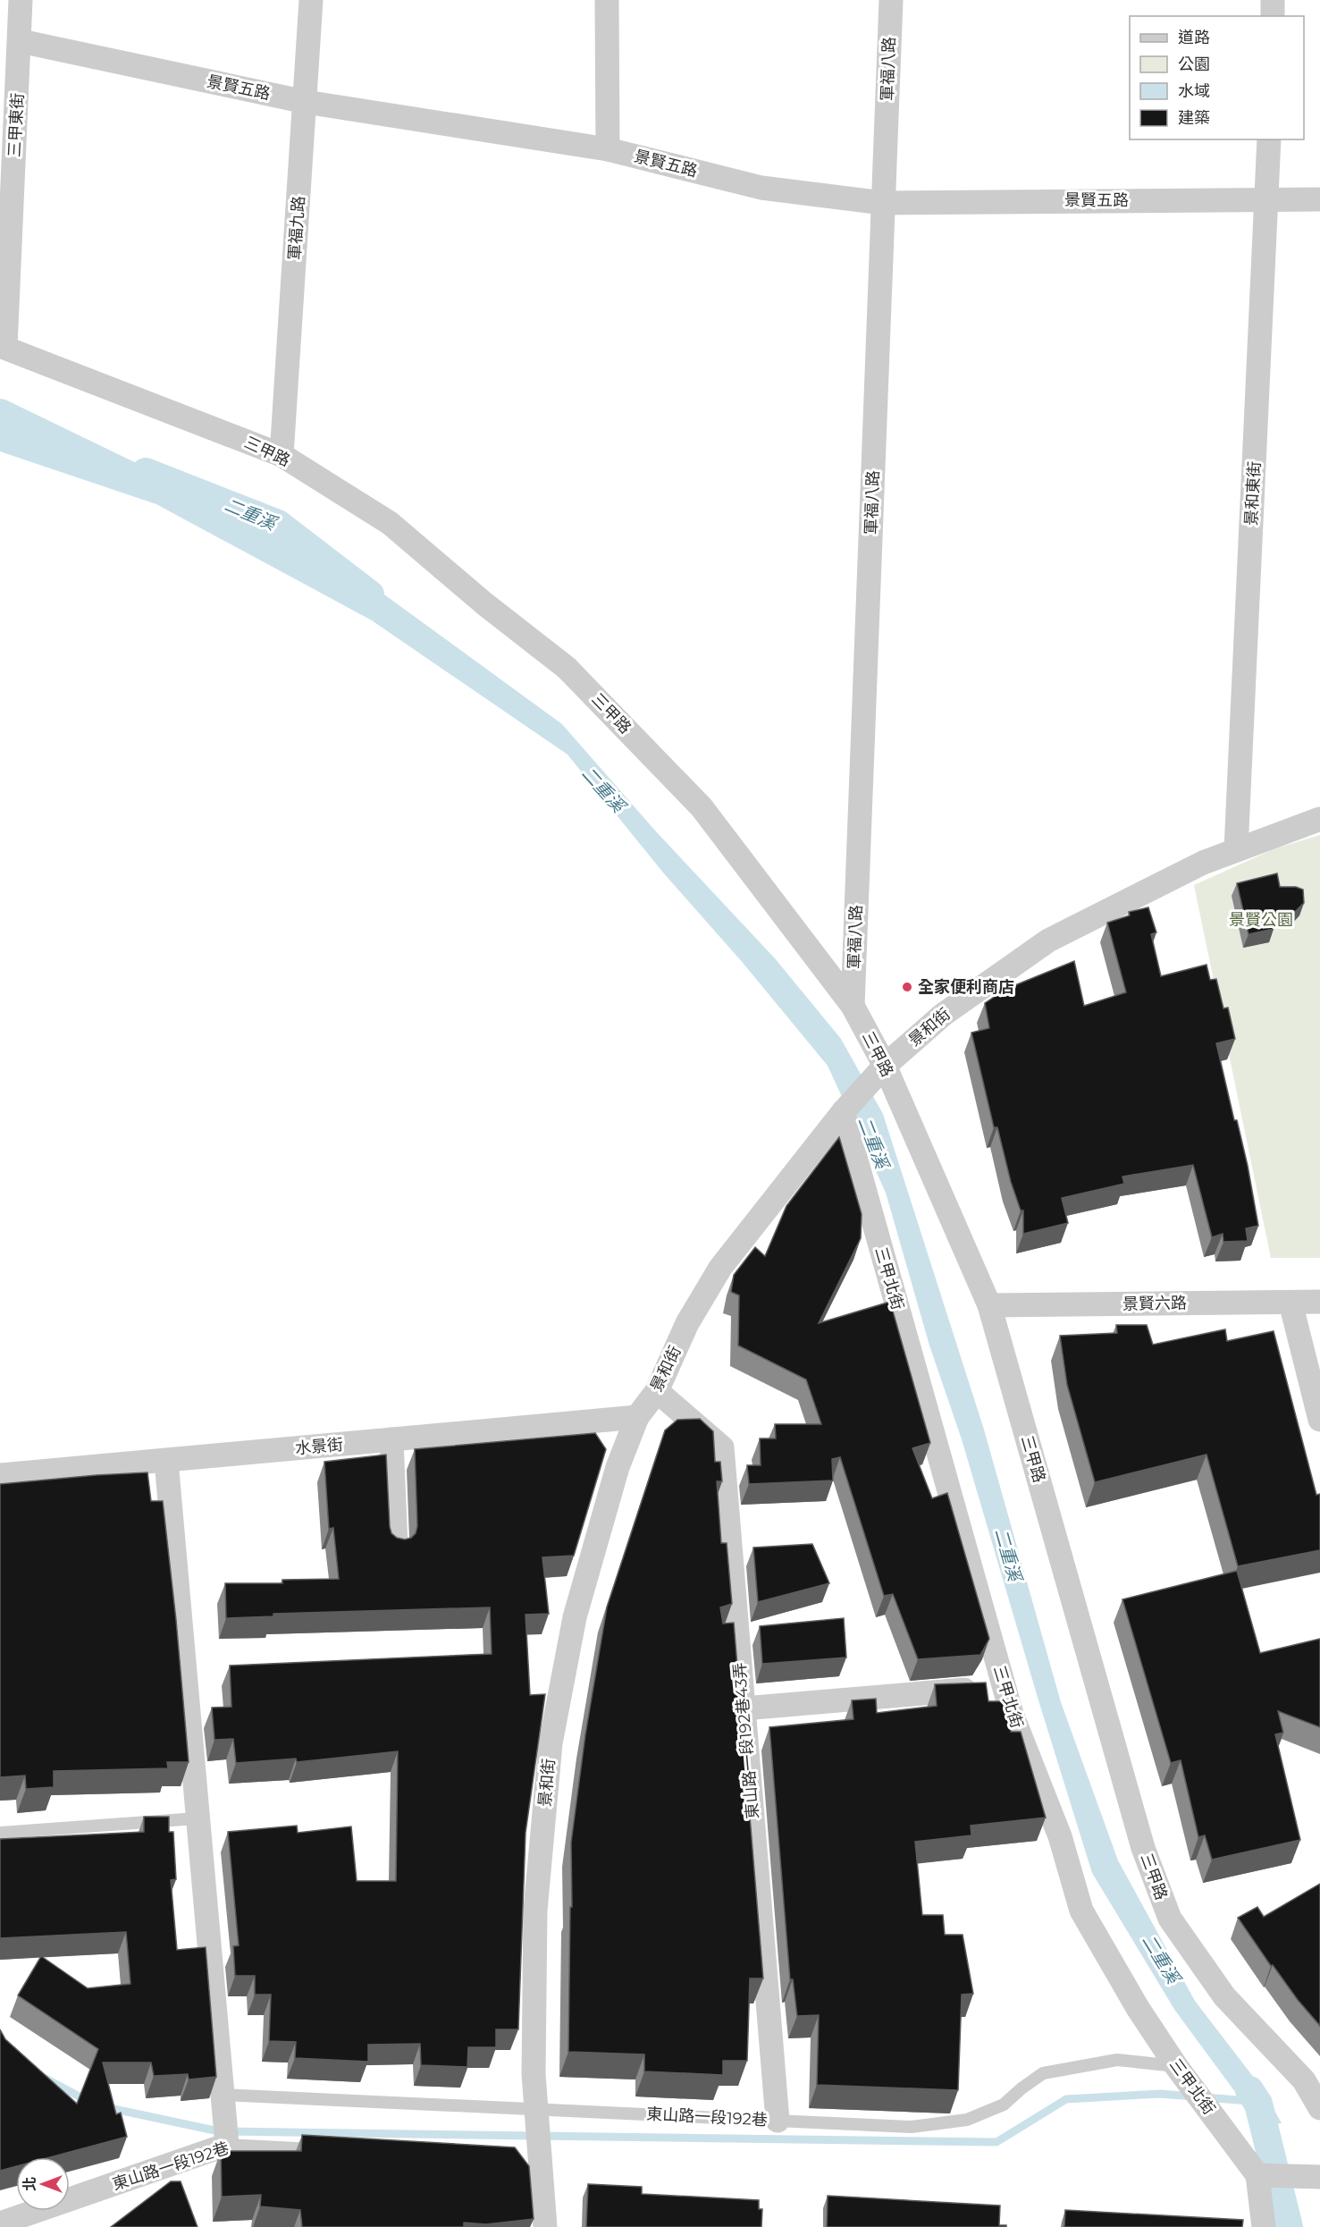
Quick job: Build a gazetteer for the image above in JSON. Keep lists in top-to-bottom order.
{
  "streets": {
    "street": [
      "軍福八路",
      "景賢五路",
      "三甲東街",
      "軍福九路",
      "三甲路",
      "景和東街",
      "景和街",
      "三甲北街",
      "景賢六路",
      "水景街",
      "東山路一段192巷43弄",
      "東山路一段192巷"
    ]
  },
  "crossings": [
    ["軍福八路", "景賢五路"],
    ["軍福八路", "三甲路"],
    ["景賢五路", "三甲東街"],
    ["景賢五路", "軍福九路"],
    ["景賢五路", "景和東街"],
    ["三甲東街", "三甲路"],
    ["軍福九路", "三甲路"],
    ["三甲路", "景和街"],
    ["三甲路", "景賢六路"],
    ["景和東街", "景和街"],
    ["景和街", "三甲北街"],
    ["景和街", "水景街"],
    ["景和街", "東山路一段192巷43弄"],
    ["景和街", "東山路一段192巷"],
    ["三甲北街", "東山路一段192巷"],
    ["東山路一段192巷43弄", "東山路一段192巷"]
  ],
  "water": ["二重溪"],
  "parks": ["景賢公園"],
  "places": ["全家便利商店"],
  "legend": [
    "道路",
    "公園",
    "水域",
    "建築"
  ],
  "north": "left"
}
